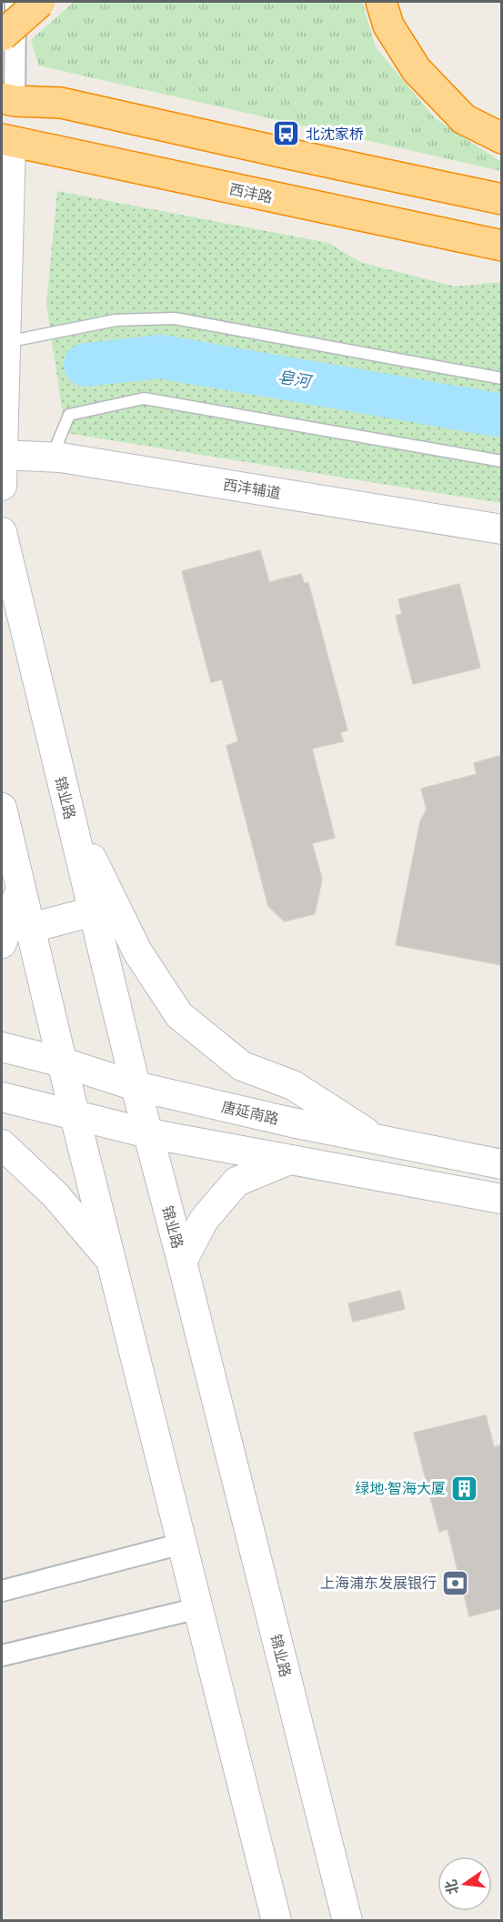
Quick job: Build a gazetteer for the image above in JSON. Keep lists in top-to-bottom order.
{
  "streets": {
    "highway": ["西沣路"],
    "main road": ["西沣辅道", "锦业路", "唐延南路"]
  },
  "crossings": [
    ["锦业路", "唐延南路"]
  ],
  "water": ["皂河"],
  "places": {
    "bus stop": ["北沈家桥"],
    "building": ["绿地·智海大厦"],
    "bank": ["上海浦东发展银行"]
  },
  "north": "left"
}
